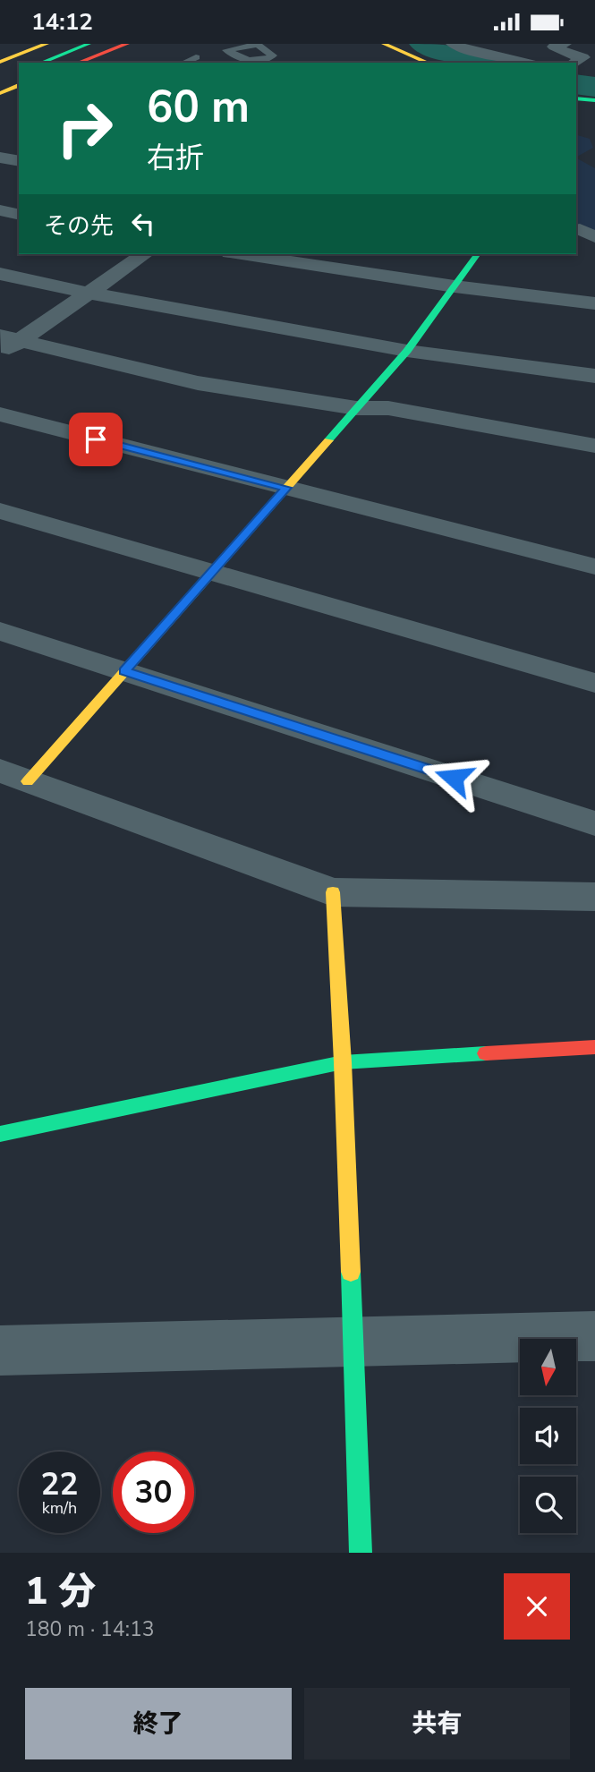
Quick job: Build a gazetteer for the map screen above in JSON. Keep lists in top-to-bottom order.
{
  "north": "bottom",
  "page": {
    "status": "14:12",
    "turn": ["60 m", "右折"],
    "then": "その先",
    "speed": "22 km/h",
    "limit": "30",
    "heading": ["1 分", "180 m · 14:13"],
    "buttons": ["終了", "共有"]
  }
}
